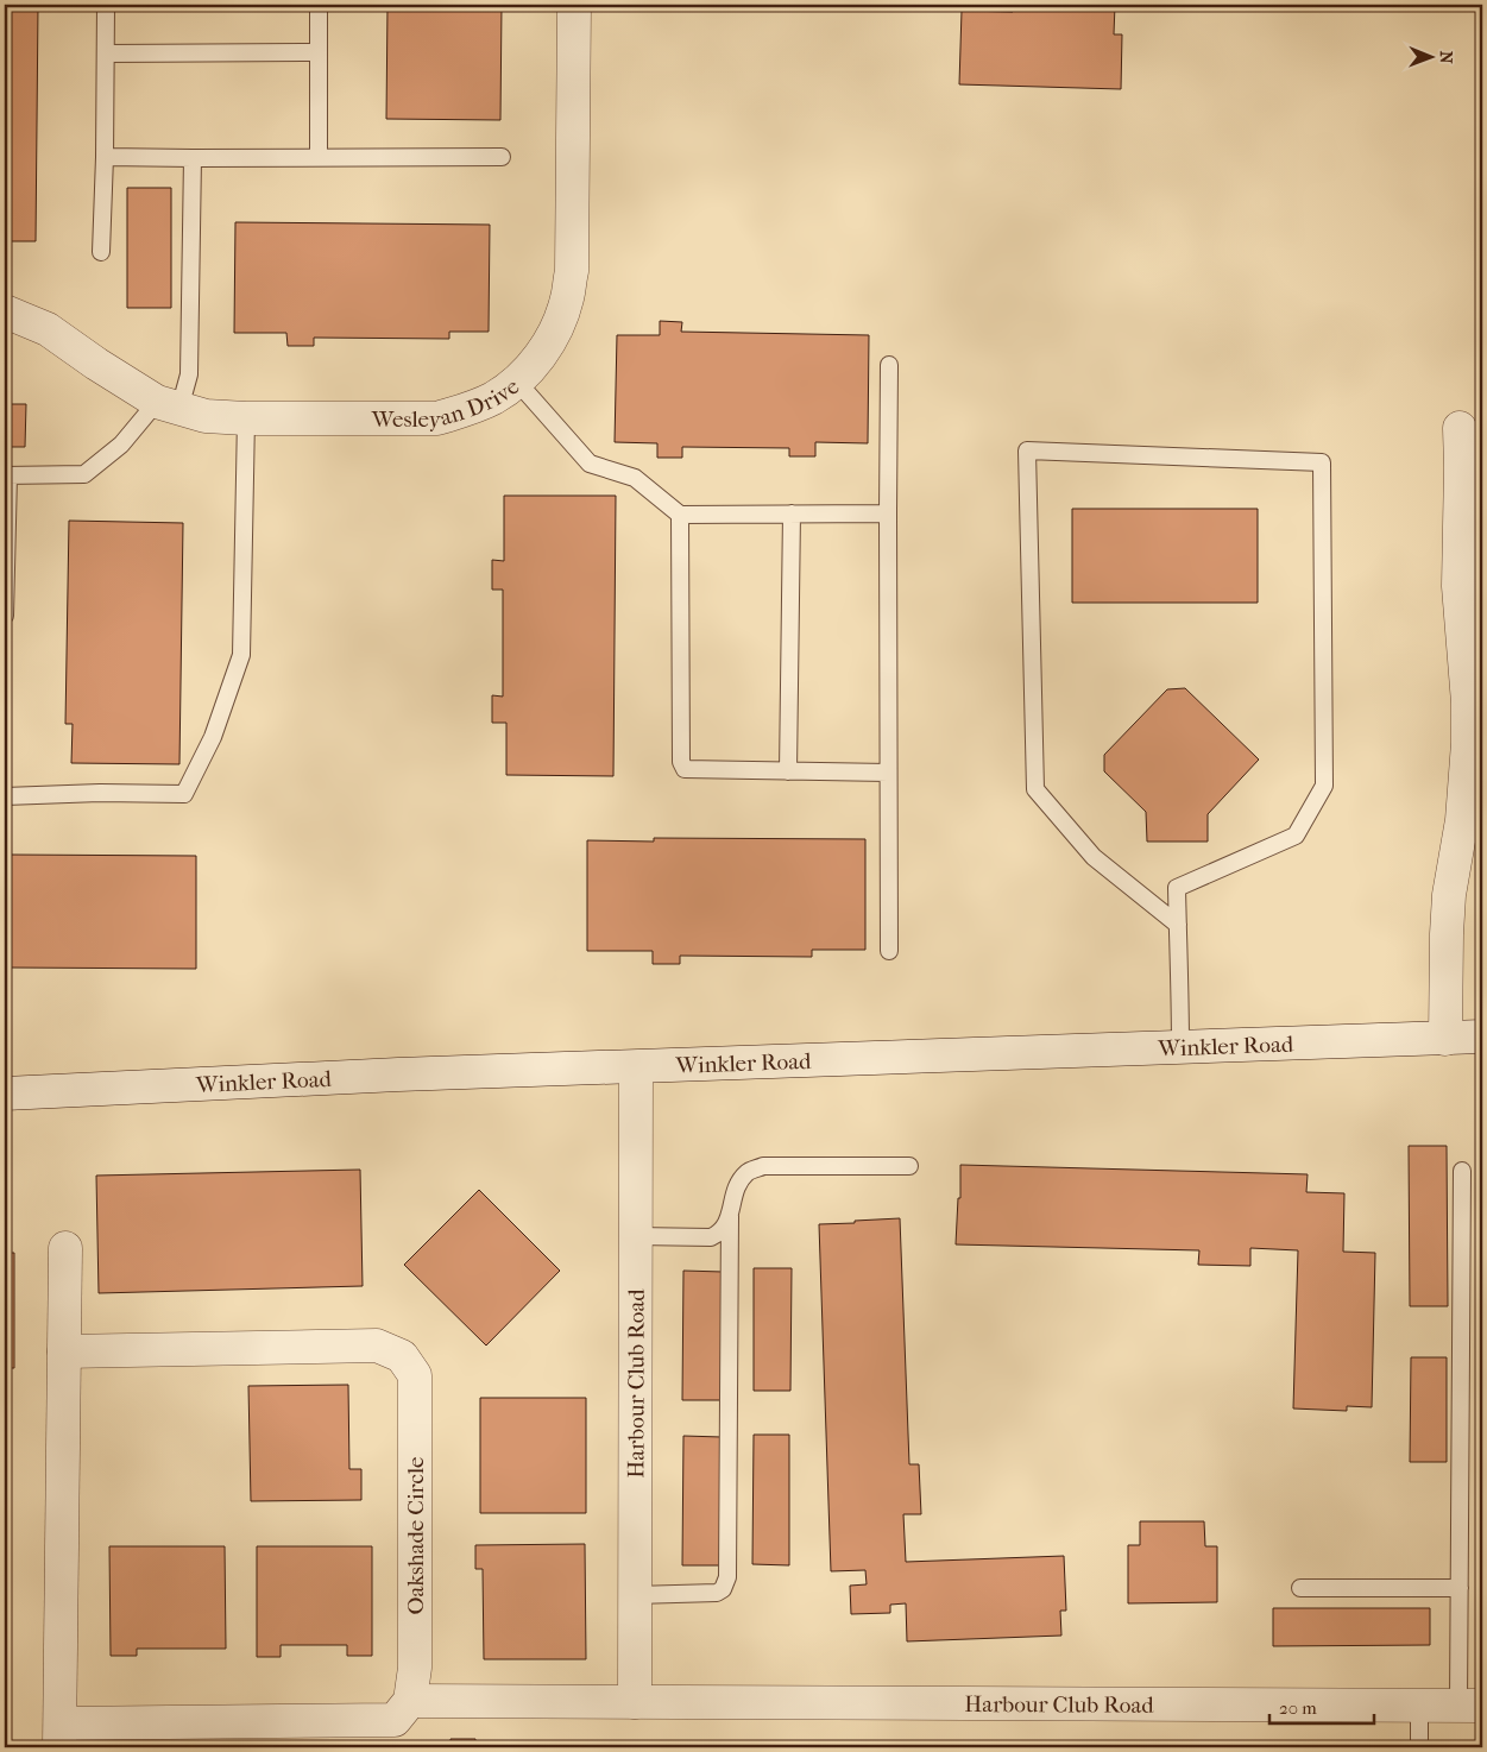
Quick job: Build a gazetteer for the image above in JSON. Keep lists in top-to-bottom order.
{
  "streets": {
    "street": [
      "Wesleyan Drive",
      "Winkler Road",
      "Harbour Club Road",
      "Oakshade Circle"
    ]
  },
  "crossings": [
    ["Winkler Road", "Harbour Club Road"],
    ["Harbour Club Road", "Oakshade Circle"]
  ],
  "scale_bar": "20 m",
  "north": "right"
}
